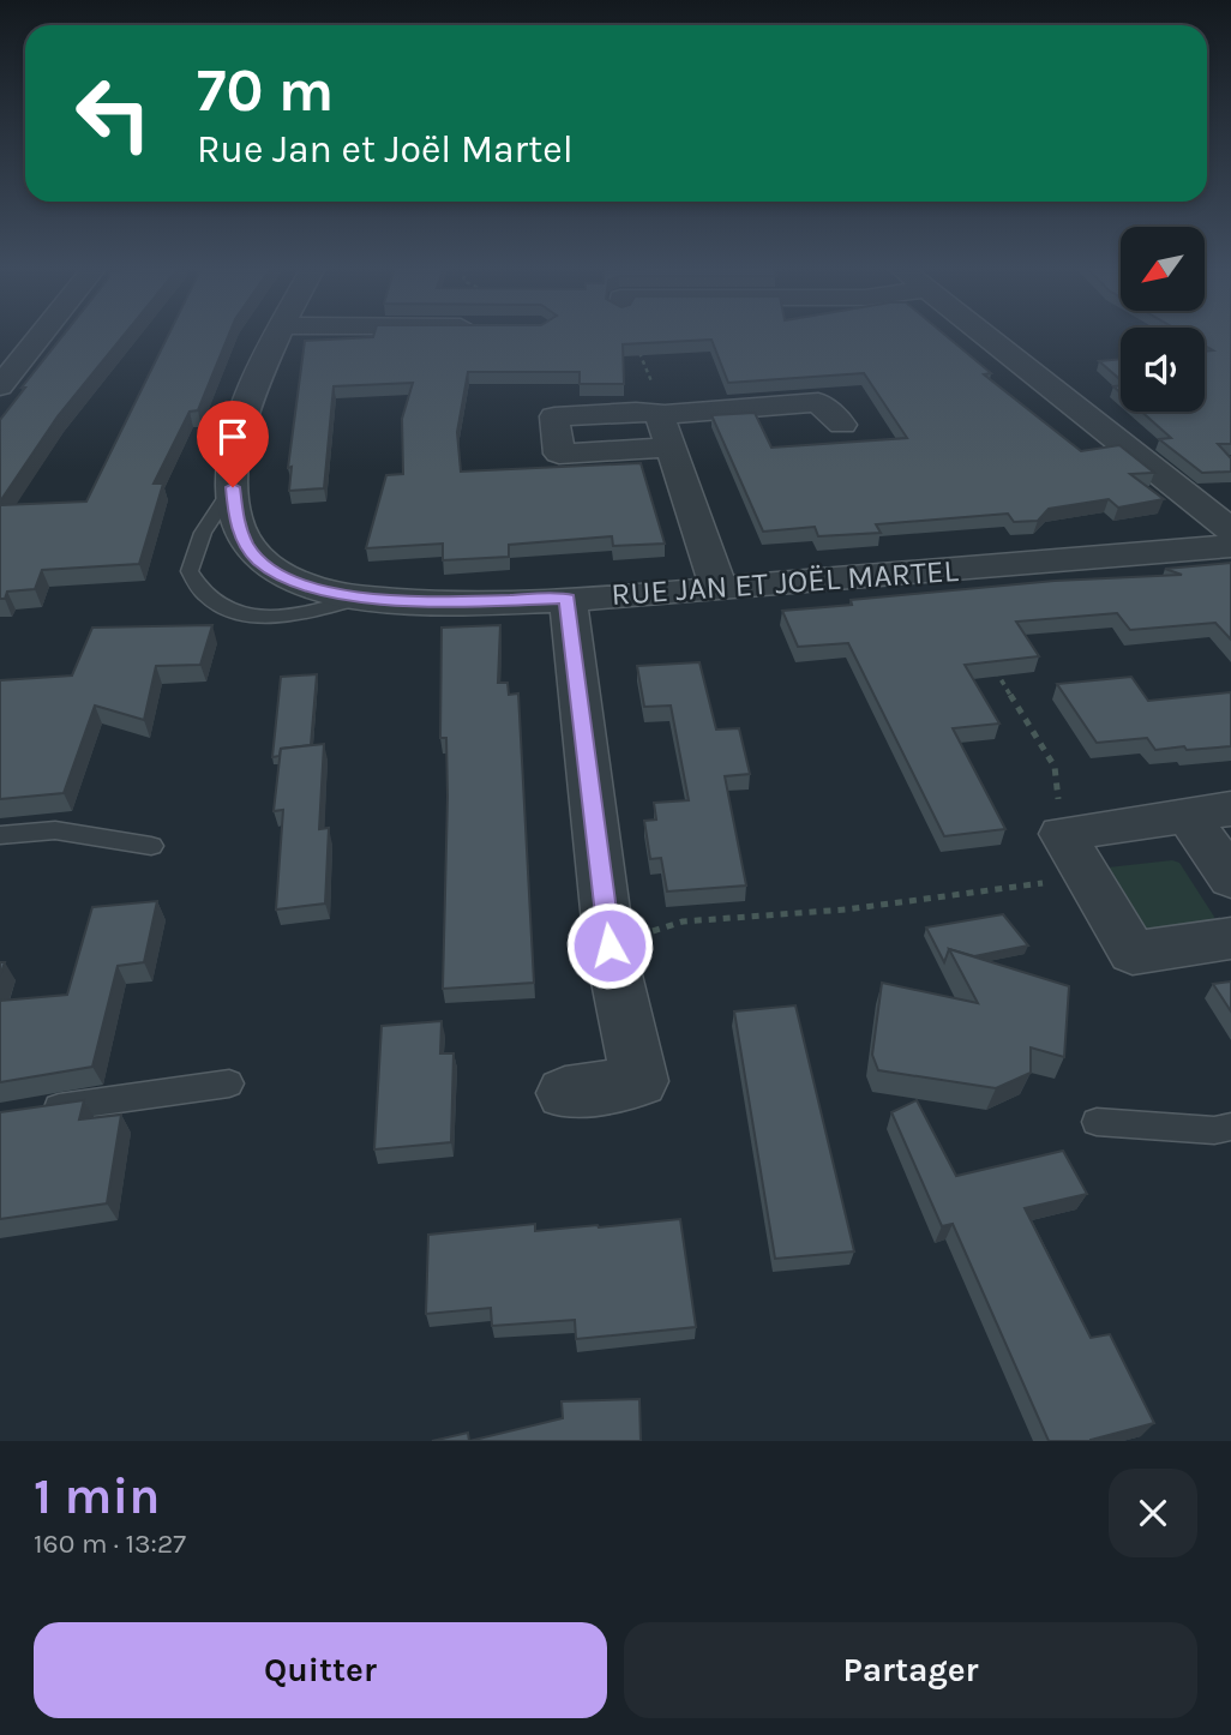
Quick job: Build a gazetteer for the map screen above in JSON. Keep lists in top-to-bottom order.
{
  "streets": {
    "street": ["RUE JAN ET JOËL MARTEL"]
  },
  "north": "bottom left",
  "page": {
    "turn": ["70 m", "Rue Jan et Joël Martel"],
    "heading": ["1 min", "160 m · 13:27"],
    "buttons": ["Quitter", "Partager"]
  }
}
